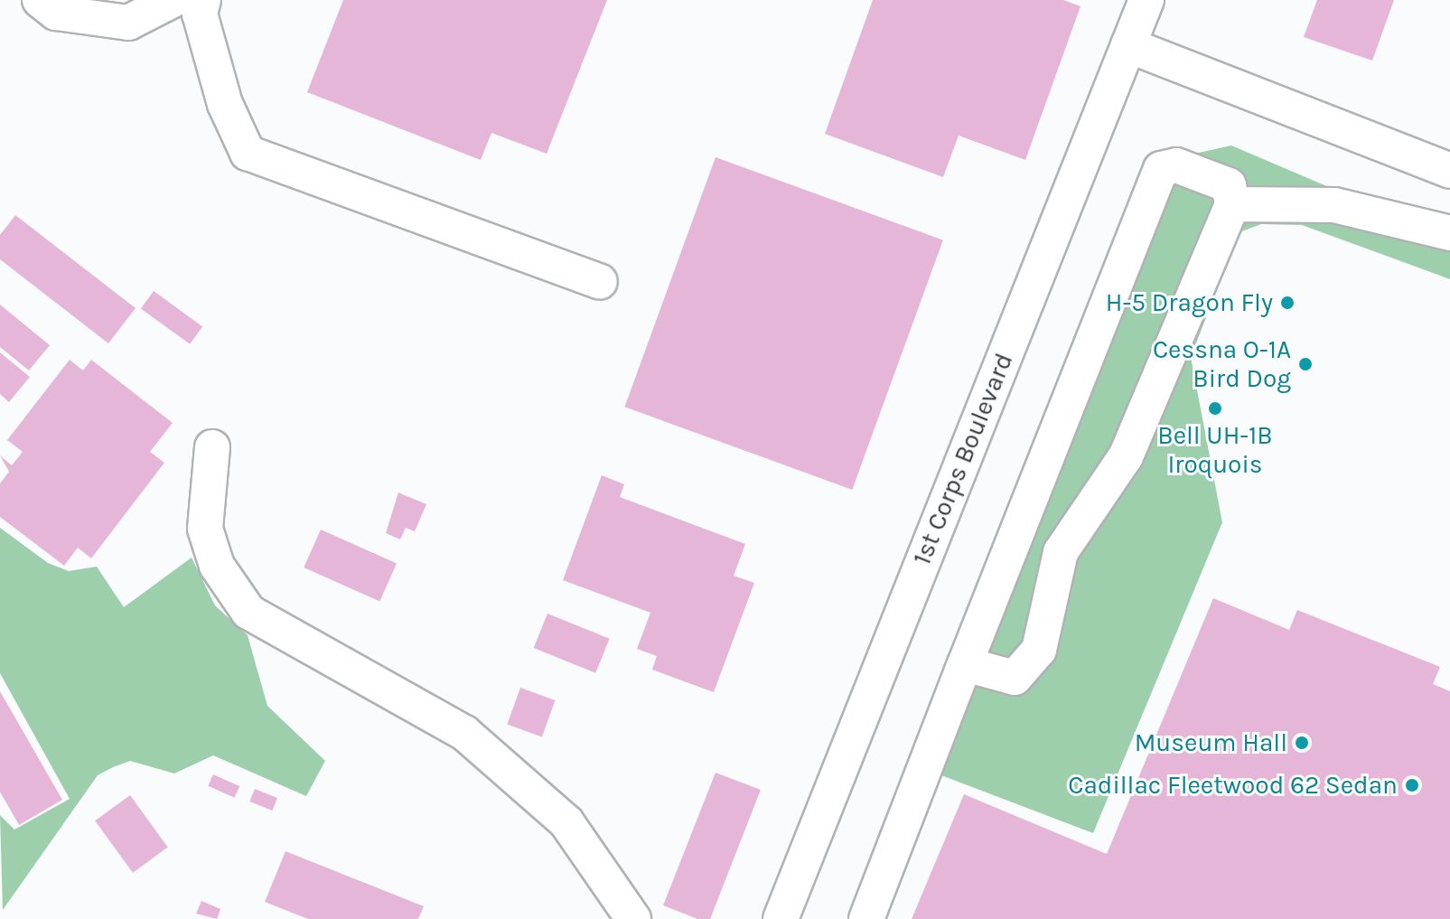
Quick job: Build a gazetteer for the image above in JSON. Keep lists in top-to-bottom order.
{
  "streets": {
    "lane": ["1st Corps Boulevard"]
  },
  "places": [
    "H-5 Dragon Fly",
    "Cessna O-1A Bird Dog",
    "Bell UH-1B Iroquois",
    "Museum Hall",
    "Cadillac Fleetwood 62 Sedan"
  ]
}
